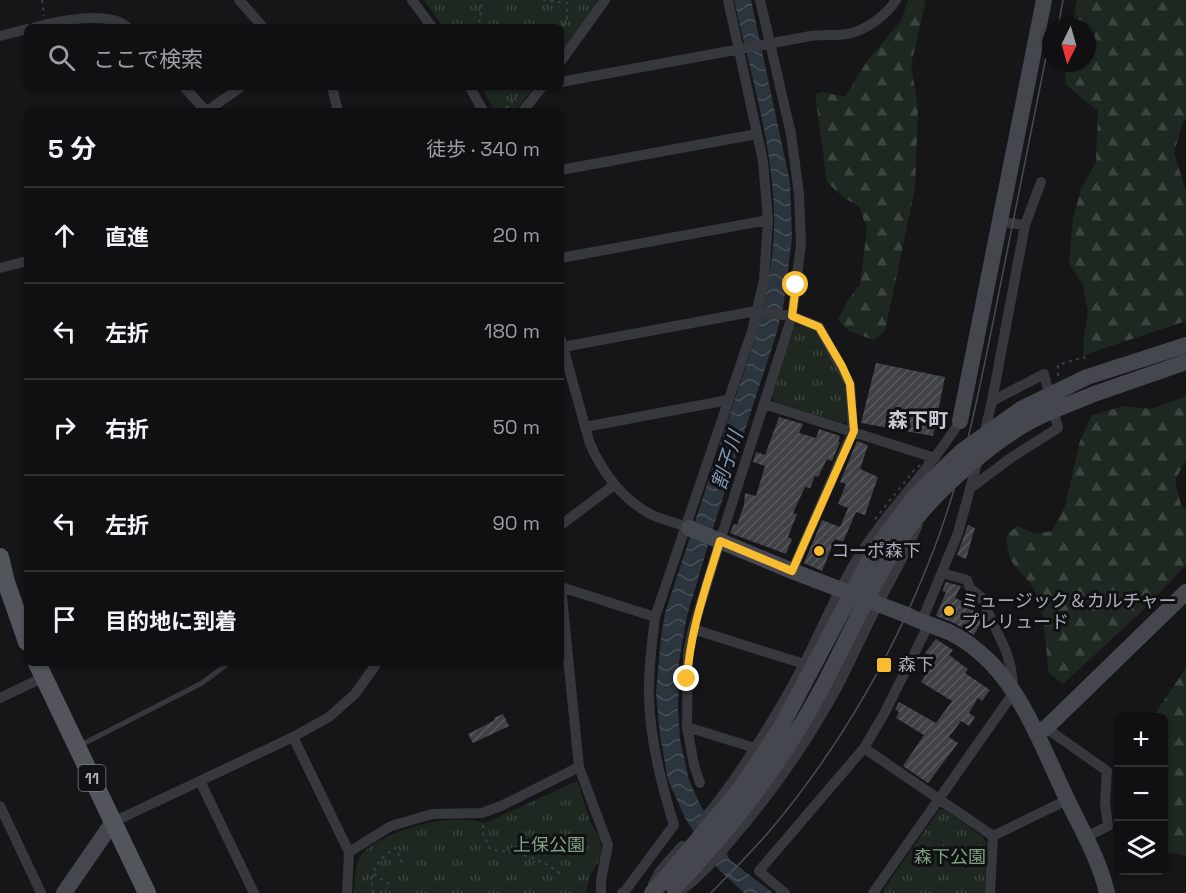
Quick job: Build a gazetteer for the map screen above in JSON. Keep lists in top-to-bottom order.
{
  "streets": {
    "main road": ["11"]
  },
  "districts": ["森下町"],
  "water": ["割子川"],
  "parks": ["上保公園", "森下公園"],
  "places": {
    "other": ["コーポ森下", "ミュージック＆カルチャー プレリュード"],
    "transit": ["森下"]
  },
  "north": "bottom",
  "page": {
    "search": "ここで検索",
    "heading": ["5 分", "徒歩 · 340 m"],
    "list": [
      ["直進", "20 m"],
      ["左折", "180 m"],
      ["右折", "50 m"],
      ["左折", "90 m"],
      "目的地に到着"
    ],
    "map_buttons": ["+", "−"]
  }
}
